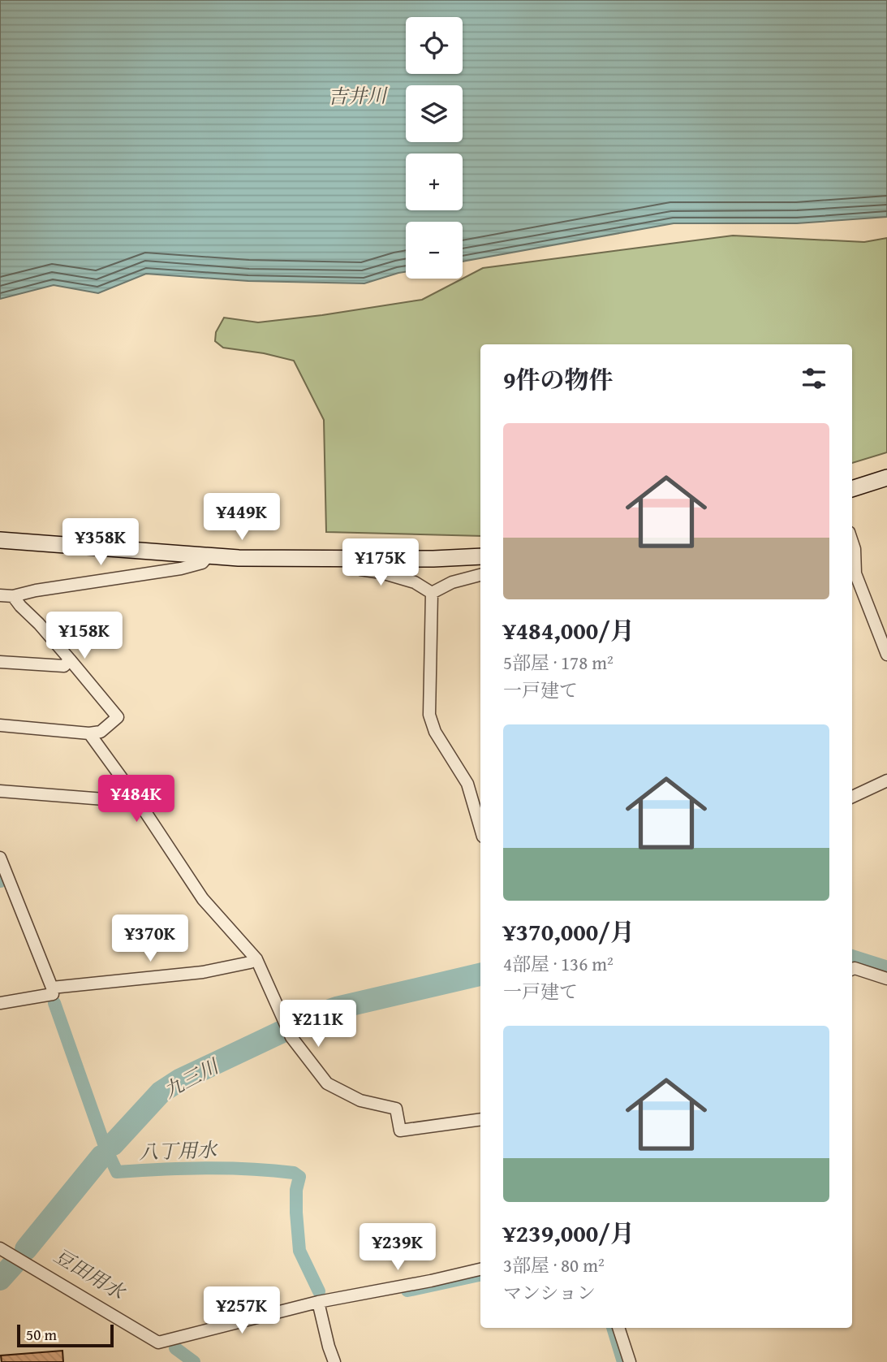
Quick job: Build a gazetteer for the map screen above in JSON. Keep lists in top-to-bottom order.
{
  "water": [
    "吉井川",
    "九三川",
    "八丁用水",
    "豆田用水"
  ],
  "scale_bar": "50 m",
  "page": {
    "map_buttons": ["+", "−"],
    "heading": "9件の物件",
    "list": [
      {
        "name": "¥484,000/月",
        "note": "5部屋 · 178 m² · 一戸建て"
      },
      {
        "name": "¥370,000/月",
        "note": "4部屋 · 136 m² · 一戸建て"
      },
      {
        "name": "¥239,000/月",
        "note": "3部屋 · 80 m² · マンション"
      }
    ],
    "price": [
      "¥449K",
      "¥358K",
      "¥175K",
      "¥158K",
      "¥484K",
      "¥370K",
      "¥211K",
      "¥239K",
      "¥257K"
    ],
    "scale": "50 m"
  }
}
